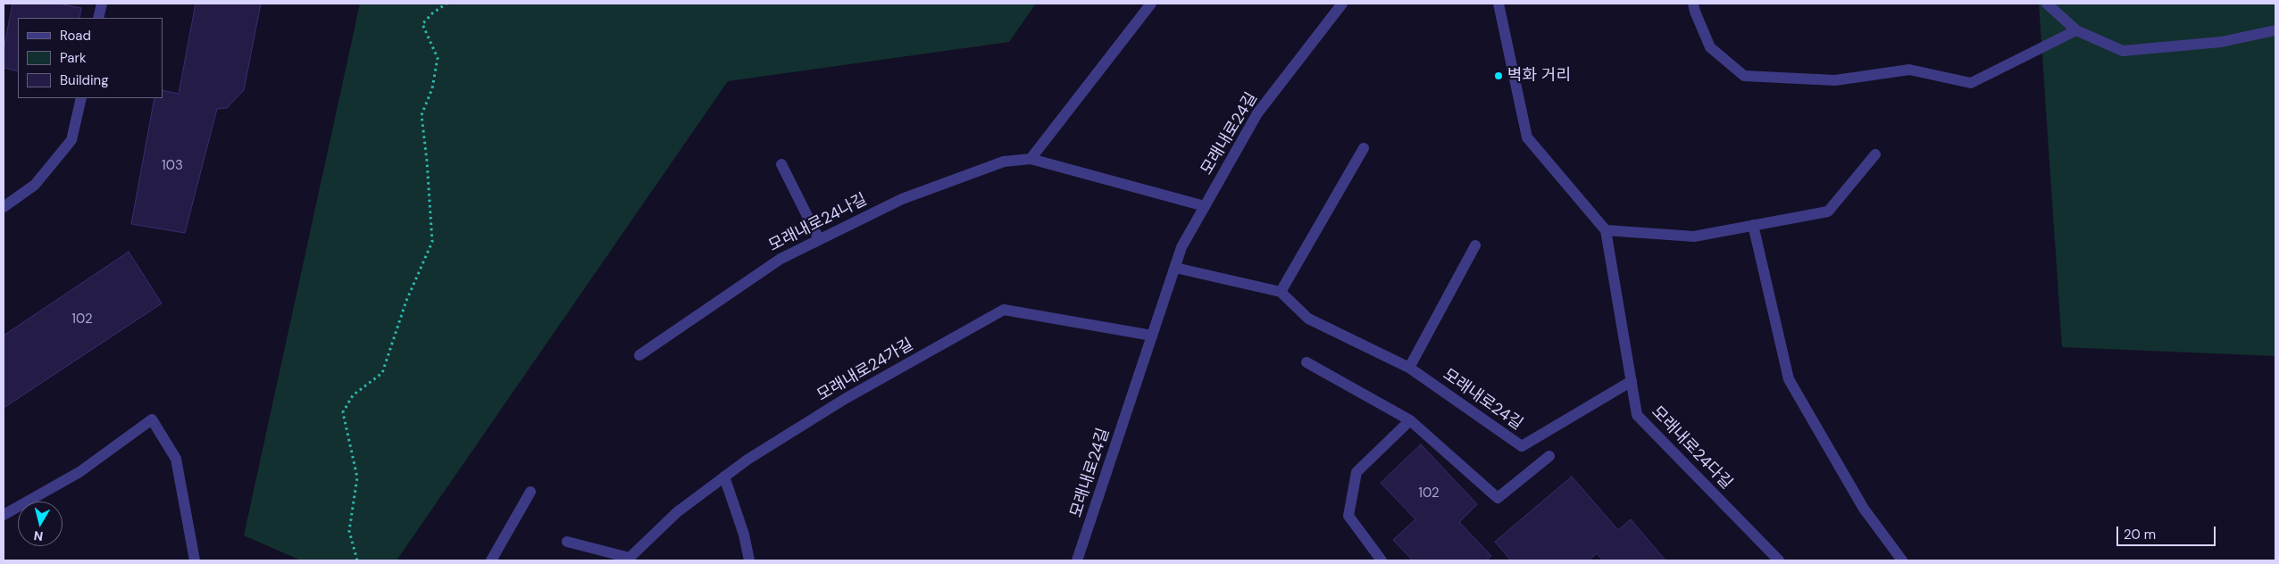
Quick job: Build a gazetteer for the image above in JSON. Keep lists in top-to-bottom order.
{
  "streets": {
    "street": [
      "모래내로24길",
      "모래내로24나길",
      "모래내로24가길",
      "모래내로24다길"
    ]
  },
  "crossings": [
    ["모래내로24길", "모래내로24나길"],
    ["모래내로24길", "모래내로24가길"],
    ["모래내로24길", "모래내로24다길"]
  ],
  "places": ["벽화 거리"],
  "house_numbers": ["103", "102", "102"],
  "legend": ["Road", "Park", "Building"],
  "scale_bar": "20 m",
  "north": "bottom"
}
